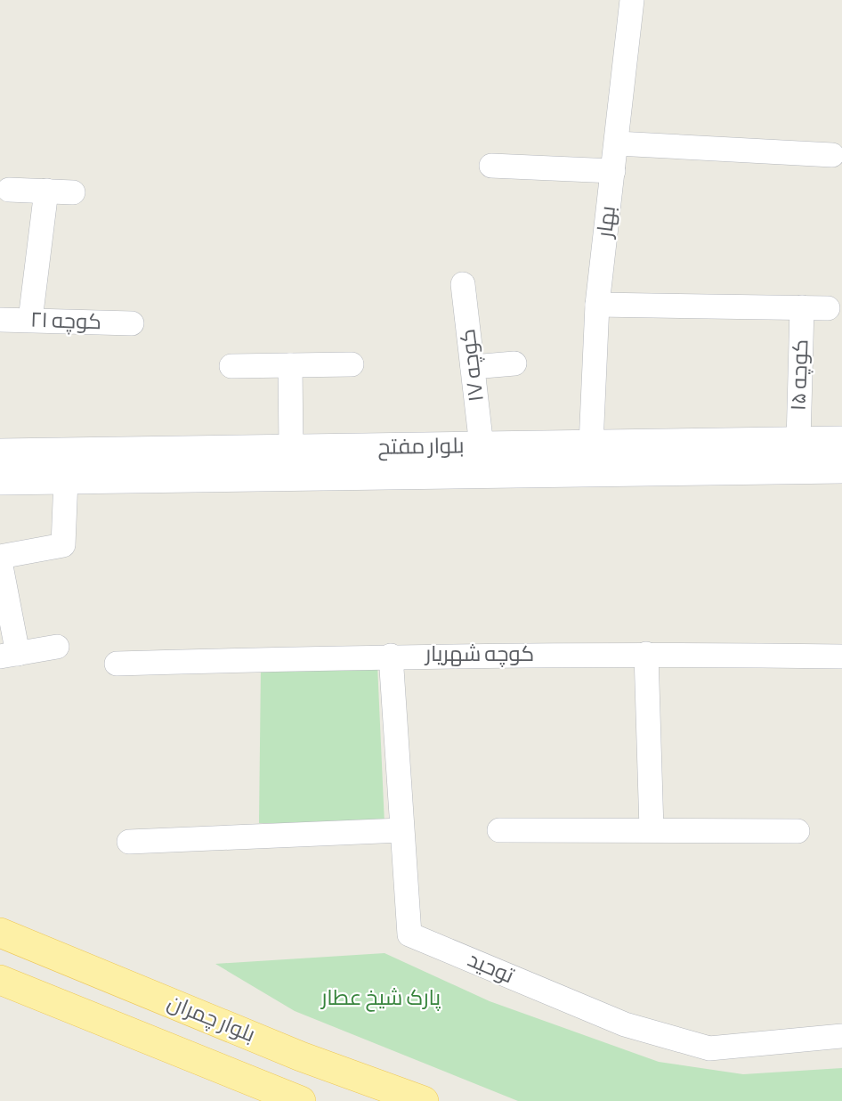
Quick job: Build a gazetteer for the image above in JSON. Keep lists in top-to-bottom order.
{
  "streets": {
    "main road": ["بلوار چمران"],
    "street": [
      "بهار",
      "کوچه ۲۱",
      "کوچه ۱۷",
      "کوچه ۱۵",
      "بلوار مفتح",
      "کوچه شهریار",
      "توحید"
    ]
  },
  "crossings": [
    ["بهار", "بلوار مفتح"],
    ["کوچه ۱۷", "بلوار مفتح"],
    ["کوچه ۱۵", "بلوار مفتح"],
    ["کوچه شهریار", "توحید"]
  ],
  "parks": ["پارک شیخ عطار"]
}
